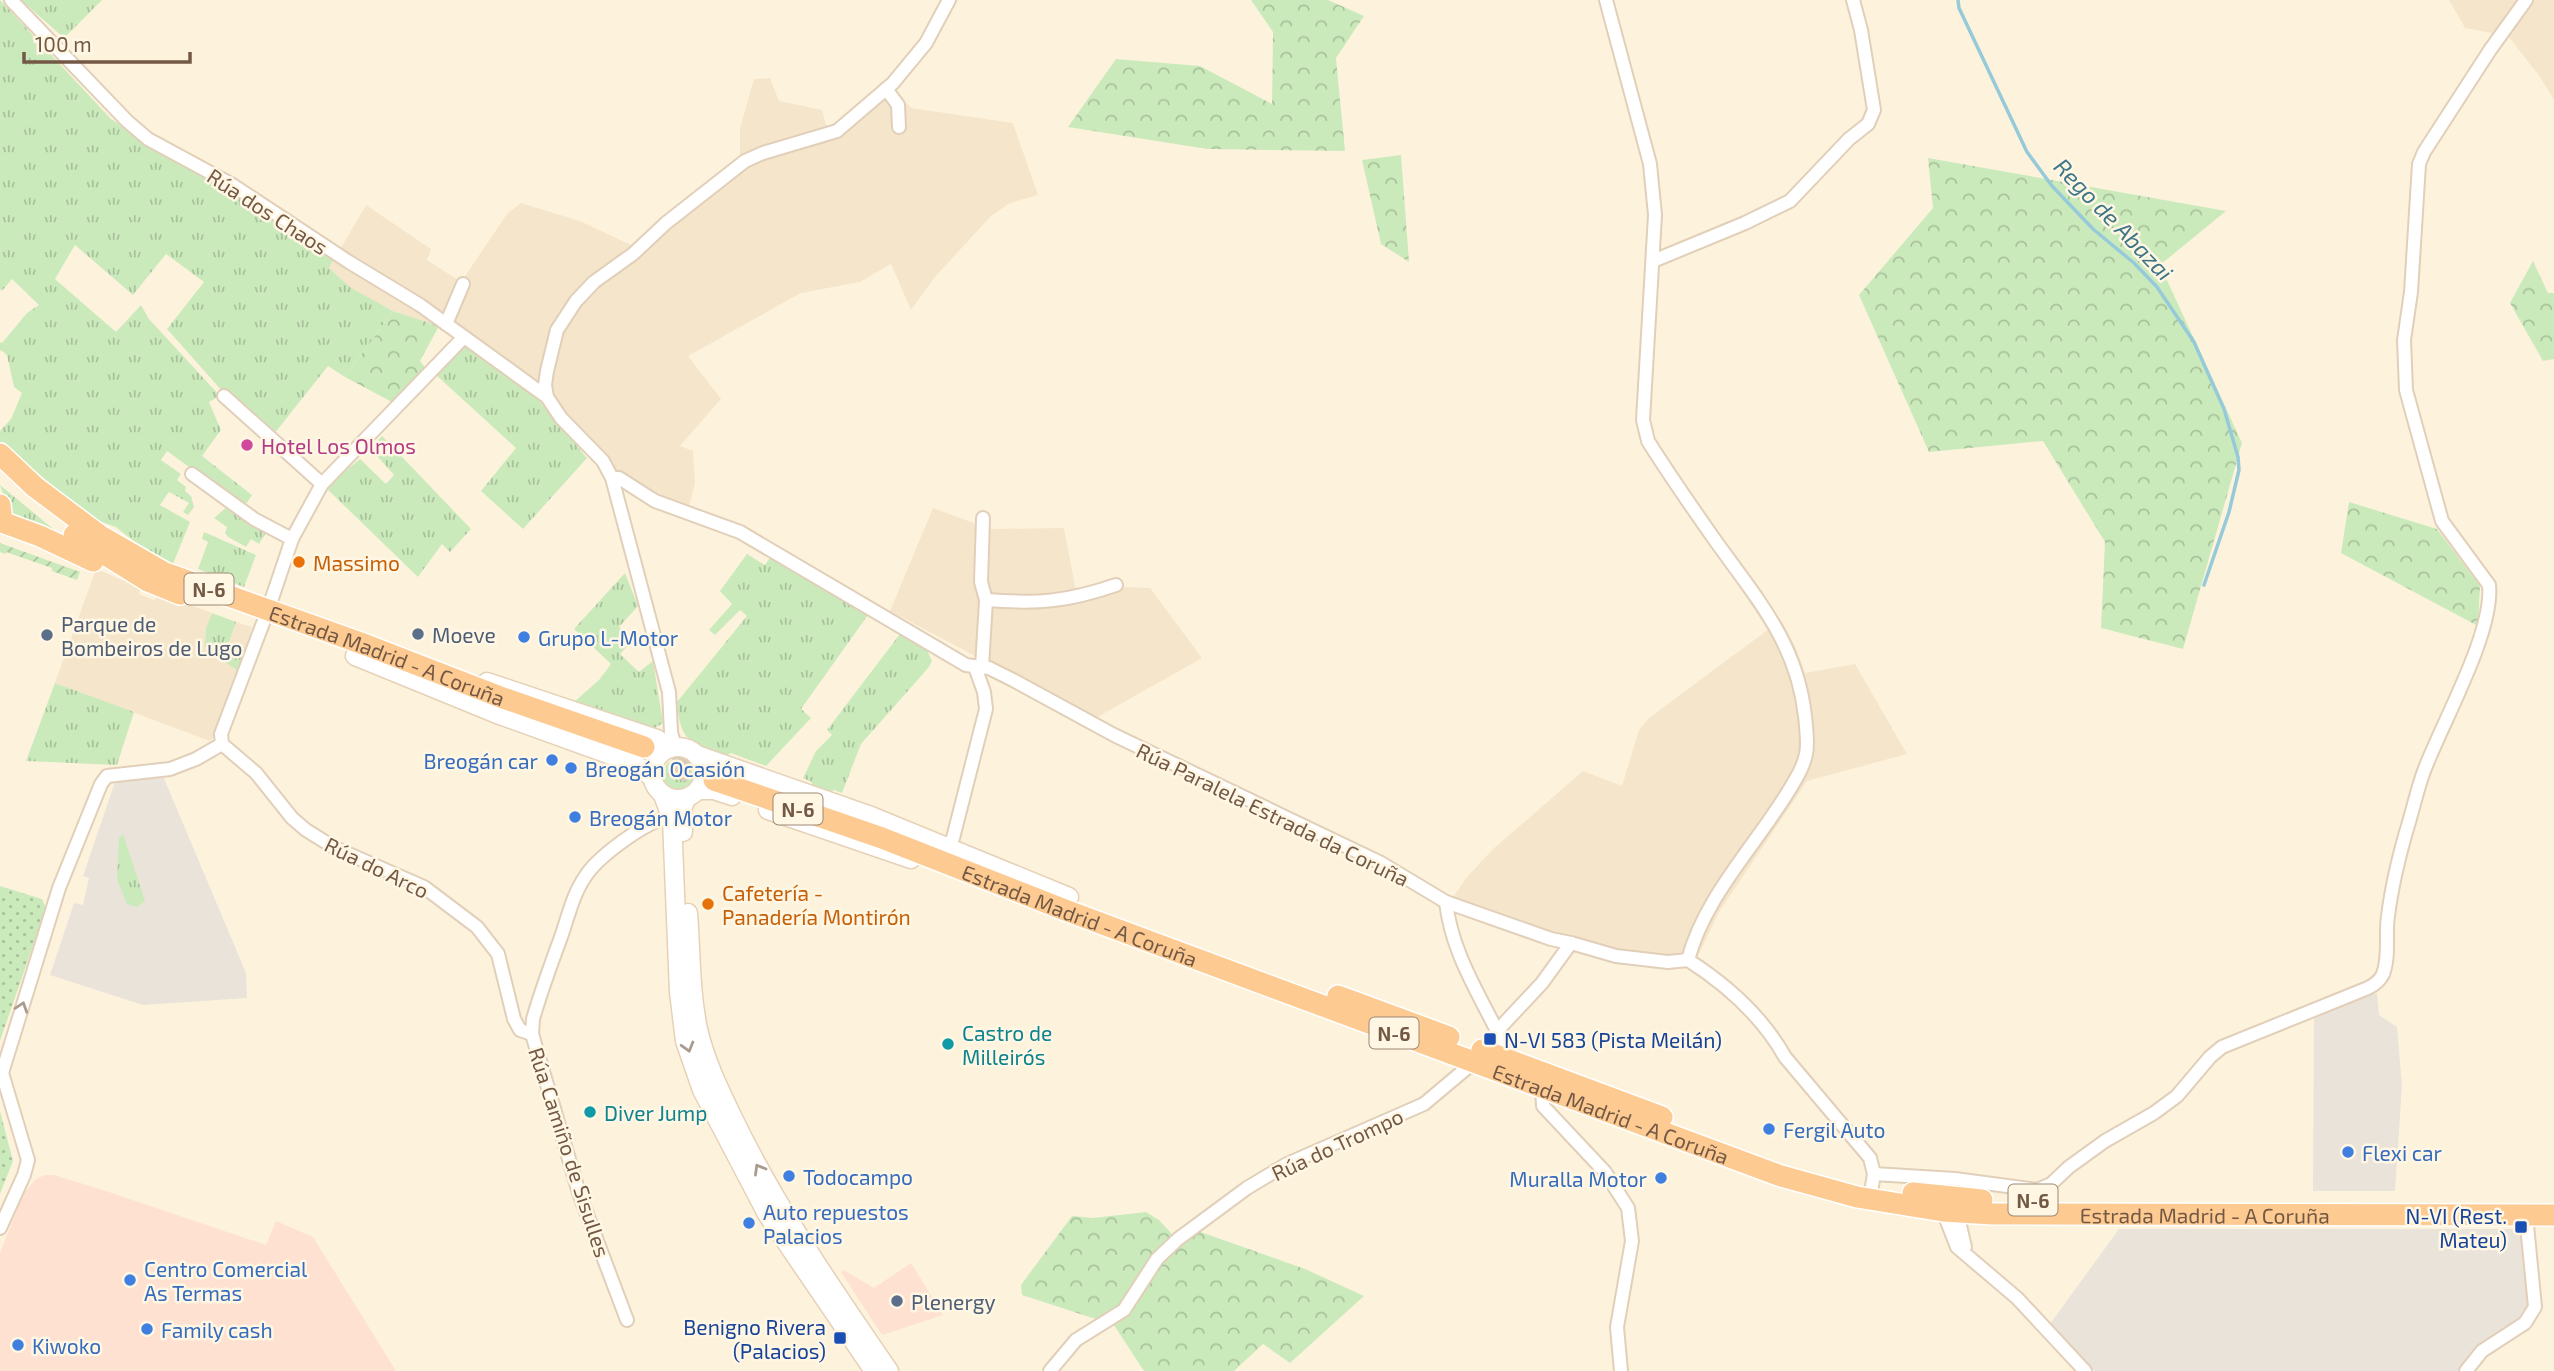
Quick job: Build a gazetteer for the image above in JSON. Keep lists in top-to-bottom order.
{
  "streets": {
    "highway": ["N-6", "Estrada Madrid - A Coruña"],
    "street": [
      "Rúa dos Chaos",
      "Rúa Paralela Estrada da Coruña",
      "Rúa do Arco",
      "Rúa do Trompo",
      "Rúa Camiño de Sisulles"
    ]
  },
  "crossings": [
    ["Rúa dos Chaos", "Rúa Paralela Estrada da Coruña"],
    ["N-6", "Estrada Madrid - A Coruña"],
    ["Estrada Madrid - A Coruña", "Rúa do Trompo"],
    ["Rúa do Arco", "Rúa Camiño de Sisulles"]
  ],
  "water": ["Rego de Abazai"],
  "places": {
    "other": [
      "Hotel Los Olmos",
      "Massimo",
      "Moeve",
      "Parque de Bombeiros de Lugo",
      "Grupo L-Motor",
      "Breogán car",
      "Breogán Ocasión",
      "Breogán Motor",
      "Cafetería - Panadería Montirón",
      "Castro de Milleirós",
      "Diver Jump",
      "Fergil Auto",
      "Flexi car",
      "Todocampo",
      "Muralla Motor",
      "Auto repuestos Palacios",
      "Centro Comercial As Termas",
      "Plenergy",
      "Family cash",
      "Kiwoko"
    ],
    "transit": ["N-VI 583 (Pista Meilán)", "N-VI (Rest. Mateu)", "Benigno Rivera (Palacios)"]
  },
  "scale_bar": "100 m"
}
